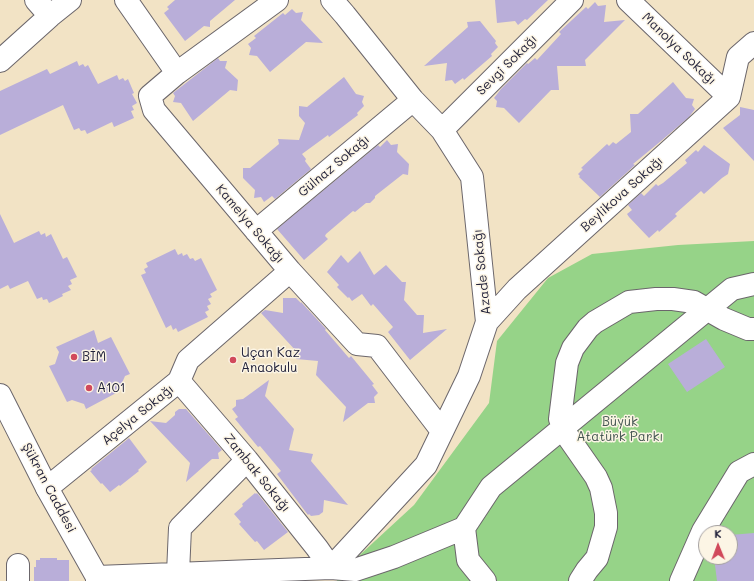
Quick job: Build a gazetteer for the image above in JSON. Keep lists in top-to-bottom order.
{
  "streets": {
    "street": [
      "Manolya Sokağı",
      "Sevgi Sokağı",
      "Gülnaz Sokağı",
      "Beylikova Sokağı",
      "Kamelya Sokağı",
      "Azade Sokağı",
      "Açelya Sokağı",
      "Zambak Sokağı",
      "Şükran Caddesi"
    ]
  },
  "crossings": [
    ["Manolya Sokağı", "Beylikova Sokağı"],
    ["Sevgi Sokağı", "Azade Sokağı"],
    ["Gülnaz Sokağı", "Kamelya Sokağı"],
    ["Gülnaz Sokağı", "Azade Sokağı"],
    ["Beylikova Sokağı", "Azade Sokağı"],
    ["Kamelya Sokağı", "Azade Sokağı"],
    ["Kamelya Sokağı", "Açelya Sokağı"],
    ["Azade Sokağı", "Zambak Sokağı"],
    ["Açelya Sokağı", "Zambak Sokağı"],
    ["Açelya Sokağı", "Şükran Caddesi"]
  ],
  "parks": ["Büyük Atatürk Parkı"],
  "places": ["BİM", "Uçan Kaz Anaokulu", "A101"],
  "north": "top"
}
